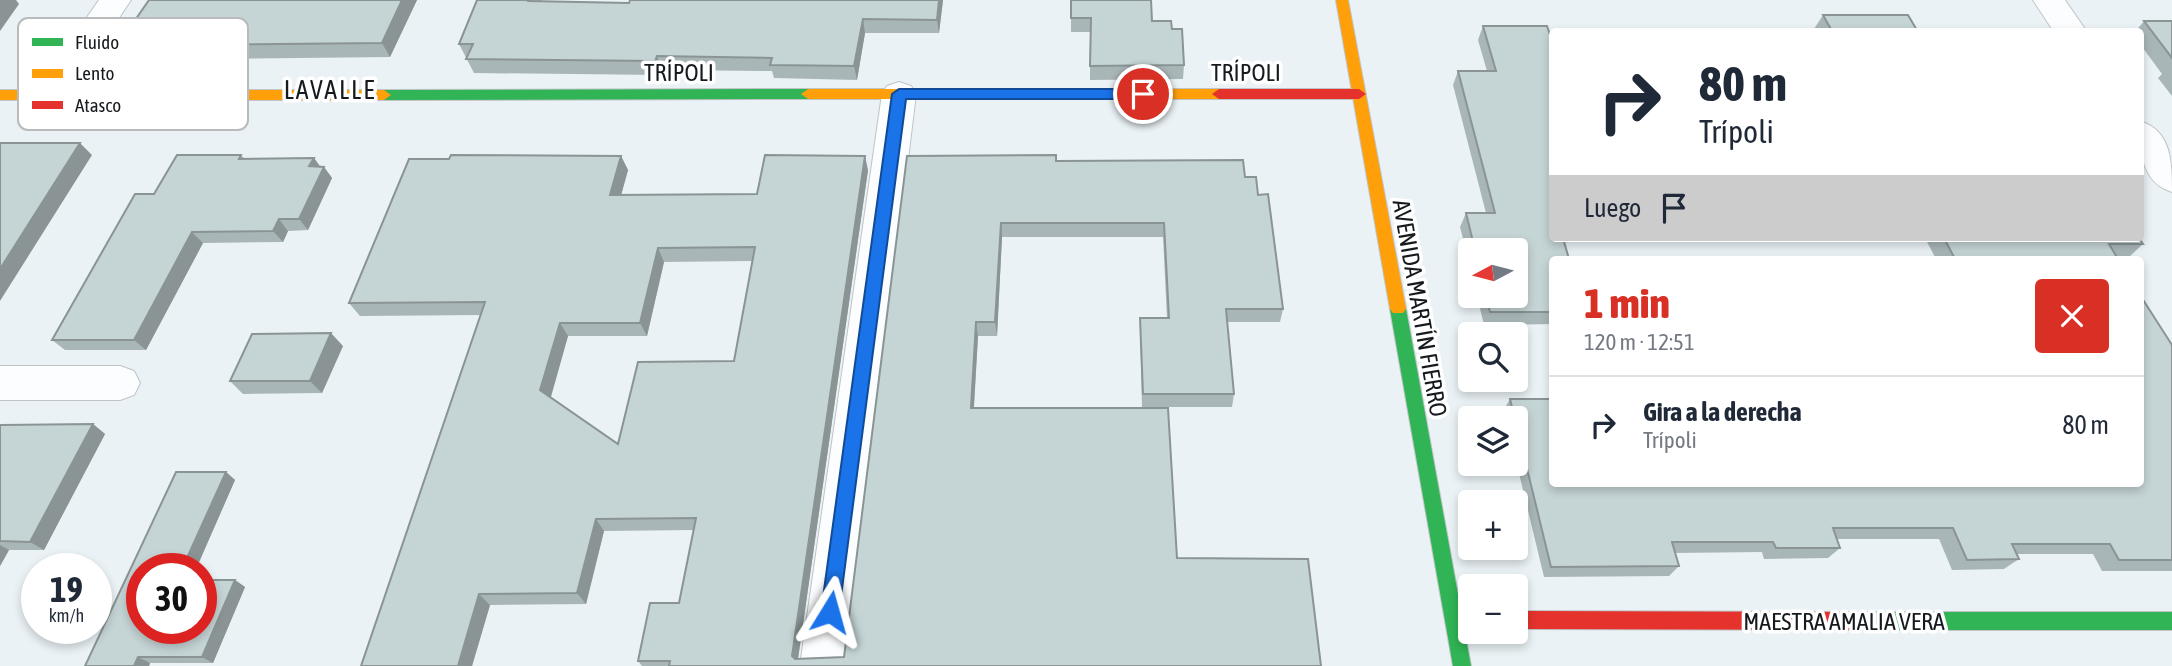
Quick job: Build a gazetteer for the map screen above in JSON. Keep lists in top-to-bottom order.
{
  "streets": {
    "street": ["TRÍPOLI", "AVENIDA MARTÍN FIERRO", "MAESTRA AMALIA VERA"]
  },
  "crossings": [
    ["TRÍPOLI", "AVENIDA MARTÍN FIERRO"]
  ],
  "districts": ["LAVALLE"],
  "legend": ["Fluido", "Lento", "Atasco"],
  "north": "left",
  "page": {
    "turn": ["80 m", "Trípoli"],
    "then": "Luego",
    "map_buttons": ["+", "−"],
    "heading": ["1 min", "120 m · 12:51"],
    "list": [
      {
        "name": "Gira a la derecha",
        "note": "Trípoli",
        "value": "80 m"
      }
    ],
    "speed": "19 km/h",
    "limit": "30"
  }
}
